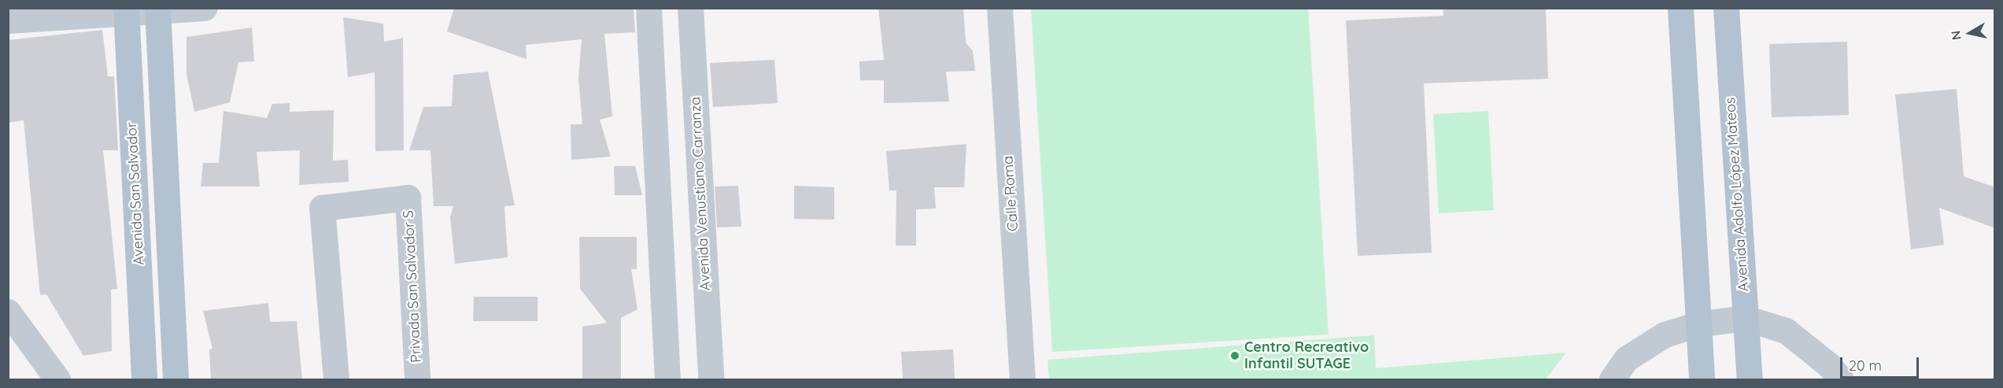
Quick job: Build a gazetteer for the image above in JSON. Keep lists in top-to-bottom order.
{
  "streets": {
    "main road": ["Avenida San Salvador", "Avenida Adolfo López Mateos"],
    "street": ["Avenida Venustiano Carranza", "Calle Roma", "Privada San Salvador S"]
  },
  "places": ["Centro Recreativo Infantil SUTAGE"],
  "scale_bar": "20 m",
  "north": "left"
}
